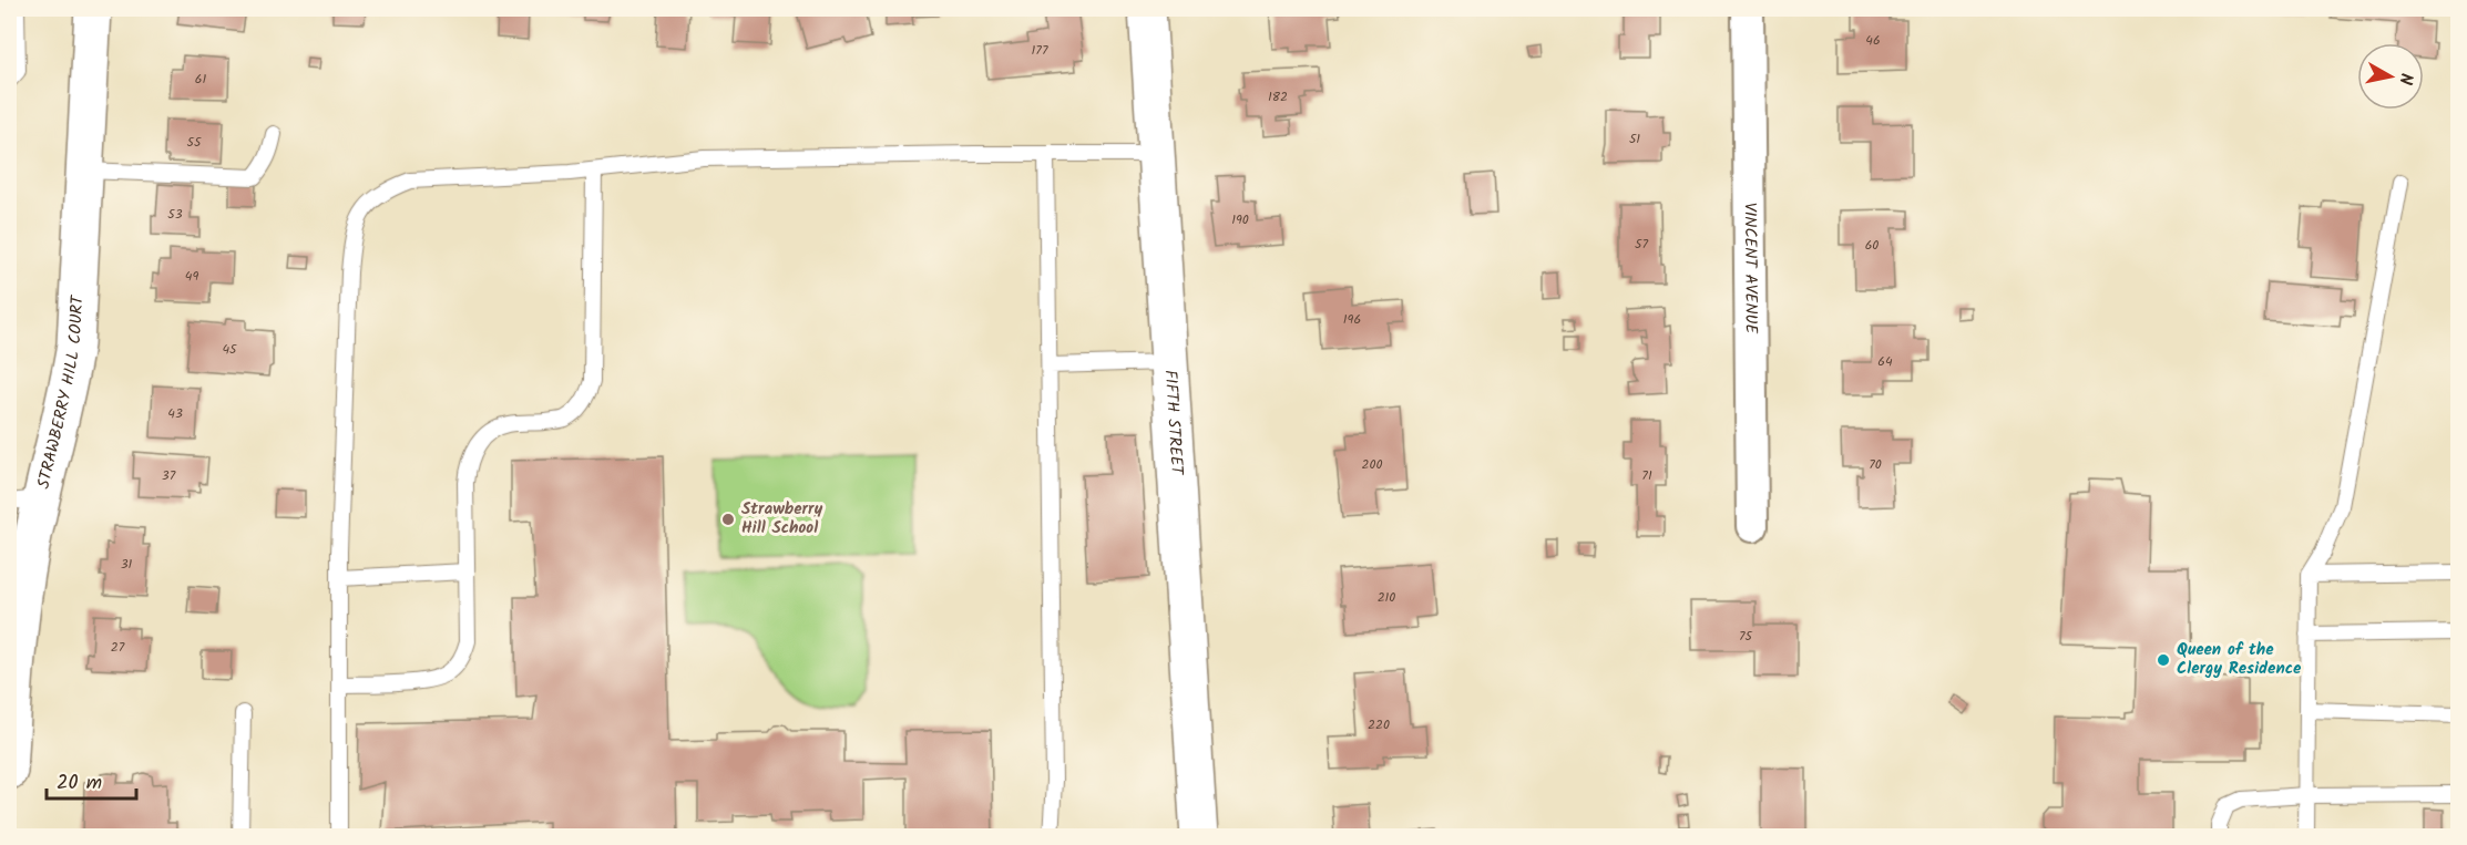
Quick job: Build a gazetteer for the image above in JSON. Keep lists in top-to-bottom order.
{
  "streets": {
    "street": ["VINCENT AVENUE", "STRAWBERRY HILL COURT", "FIFTH STREET"]
  },
  "places": ["Strawberry Hill School", "Queen of the Clergy Residence"],
  "house_numbers": [
    "46",
    "177",
    "61",
    "182",
    "51",
    "55",
    "53",
    "190",
    "57",
    "60",
    "49",
    "196",
    "45",
    "64",
    "43",
    "200",
    "70",
    "37",
    "71",
    "31",
    "210",
    "75",
    "27",
    "220"
  ],
  "scale_bar": "20 m",
  "north": "right"
}
